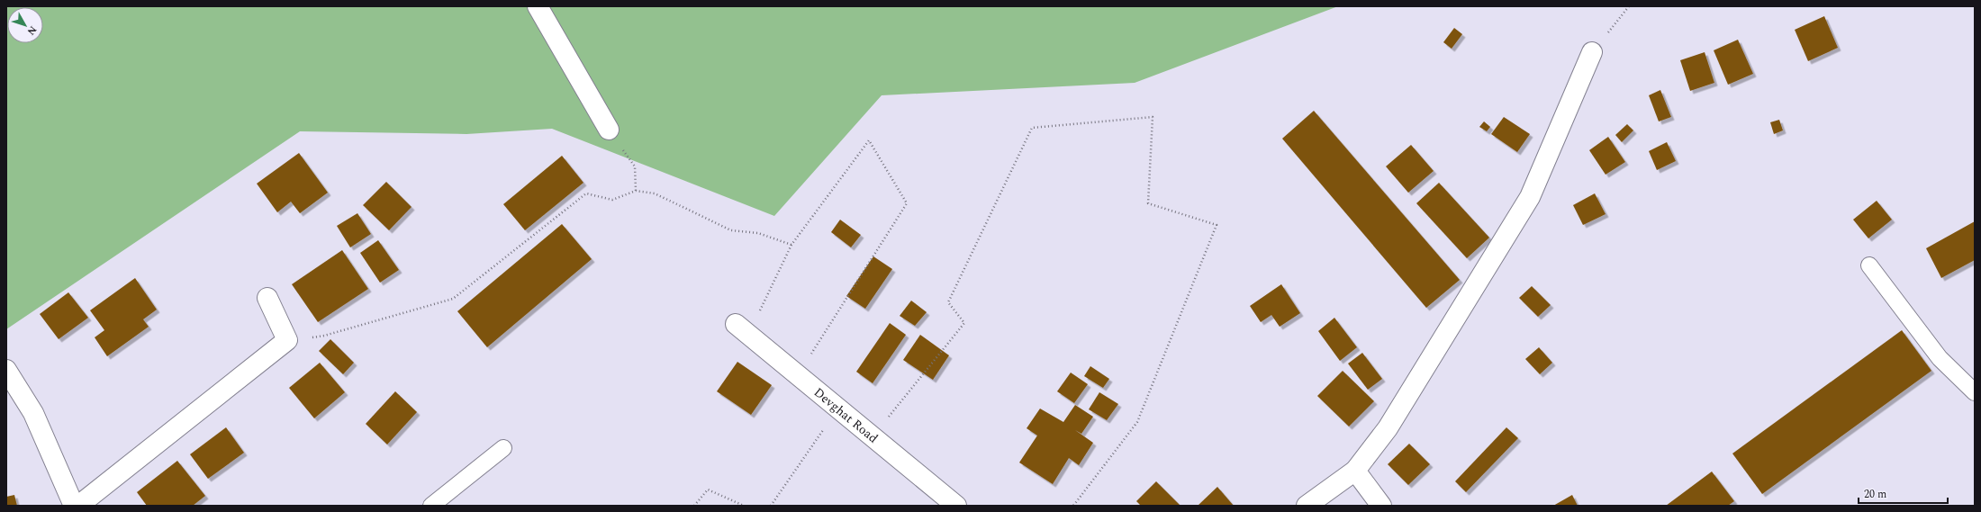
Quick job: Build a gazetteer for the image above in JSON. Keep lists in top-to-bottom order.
{
  "streets": {
    "street": ["Devghat Road"]
  },
  "scale_bar": "20 m",
  "north": "bottom right"
}
